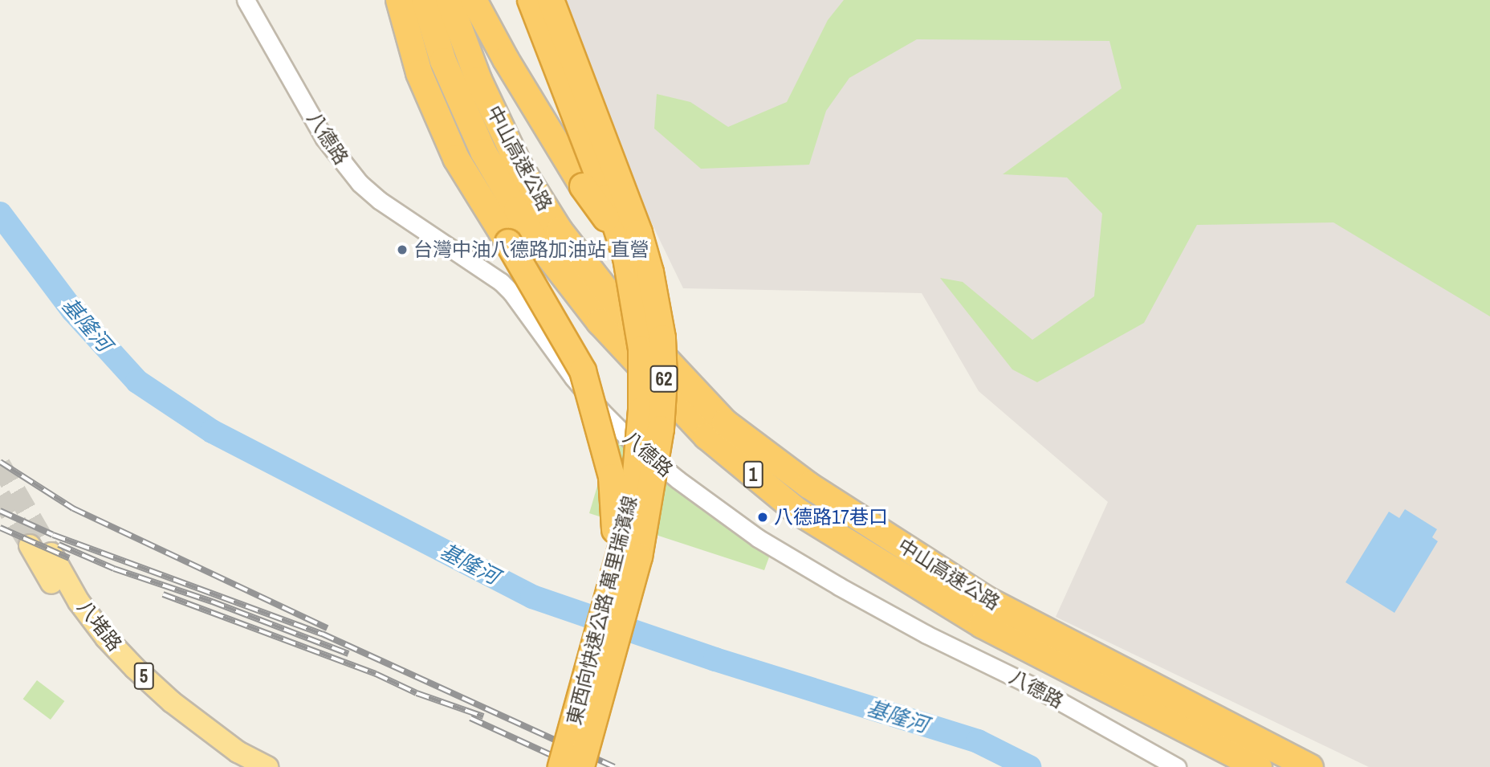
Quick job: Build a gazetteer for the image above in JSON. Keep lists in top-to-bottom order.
{
  "streets": {
    "highway": [
      "中山高速公路",
      "62",
      "1",
      "東西向快速公路 萬里瑞濱線"
    ],
    "main road": ["八堵路", "5"],
    "street": ["八德路"]
  },
  "water": ["基隆河"],
  "places": ["台灣中油八德路加油站 直營", "八德路17巷口"]
}
